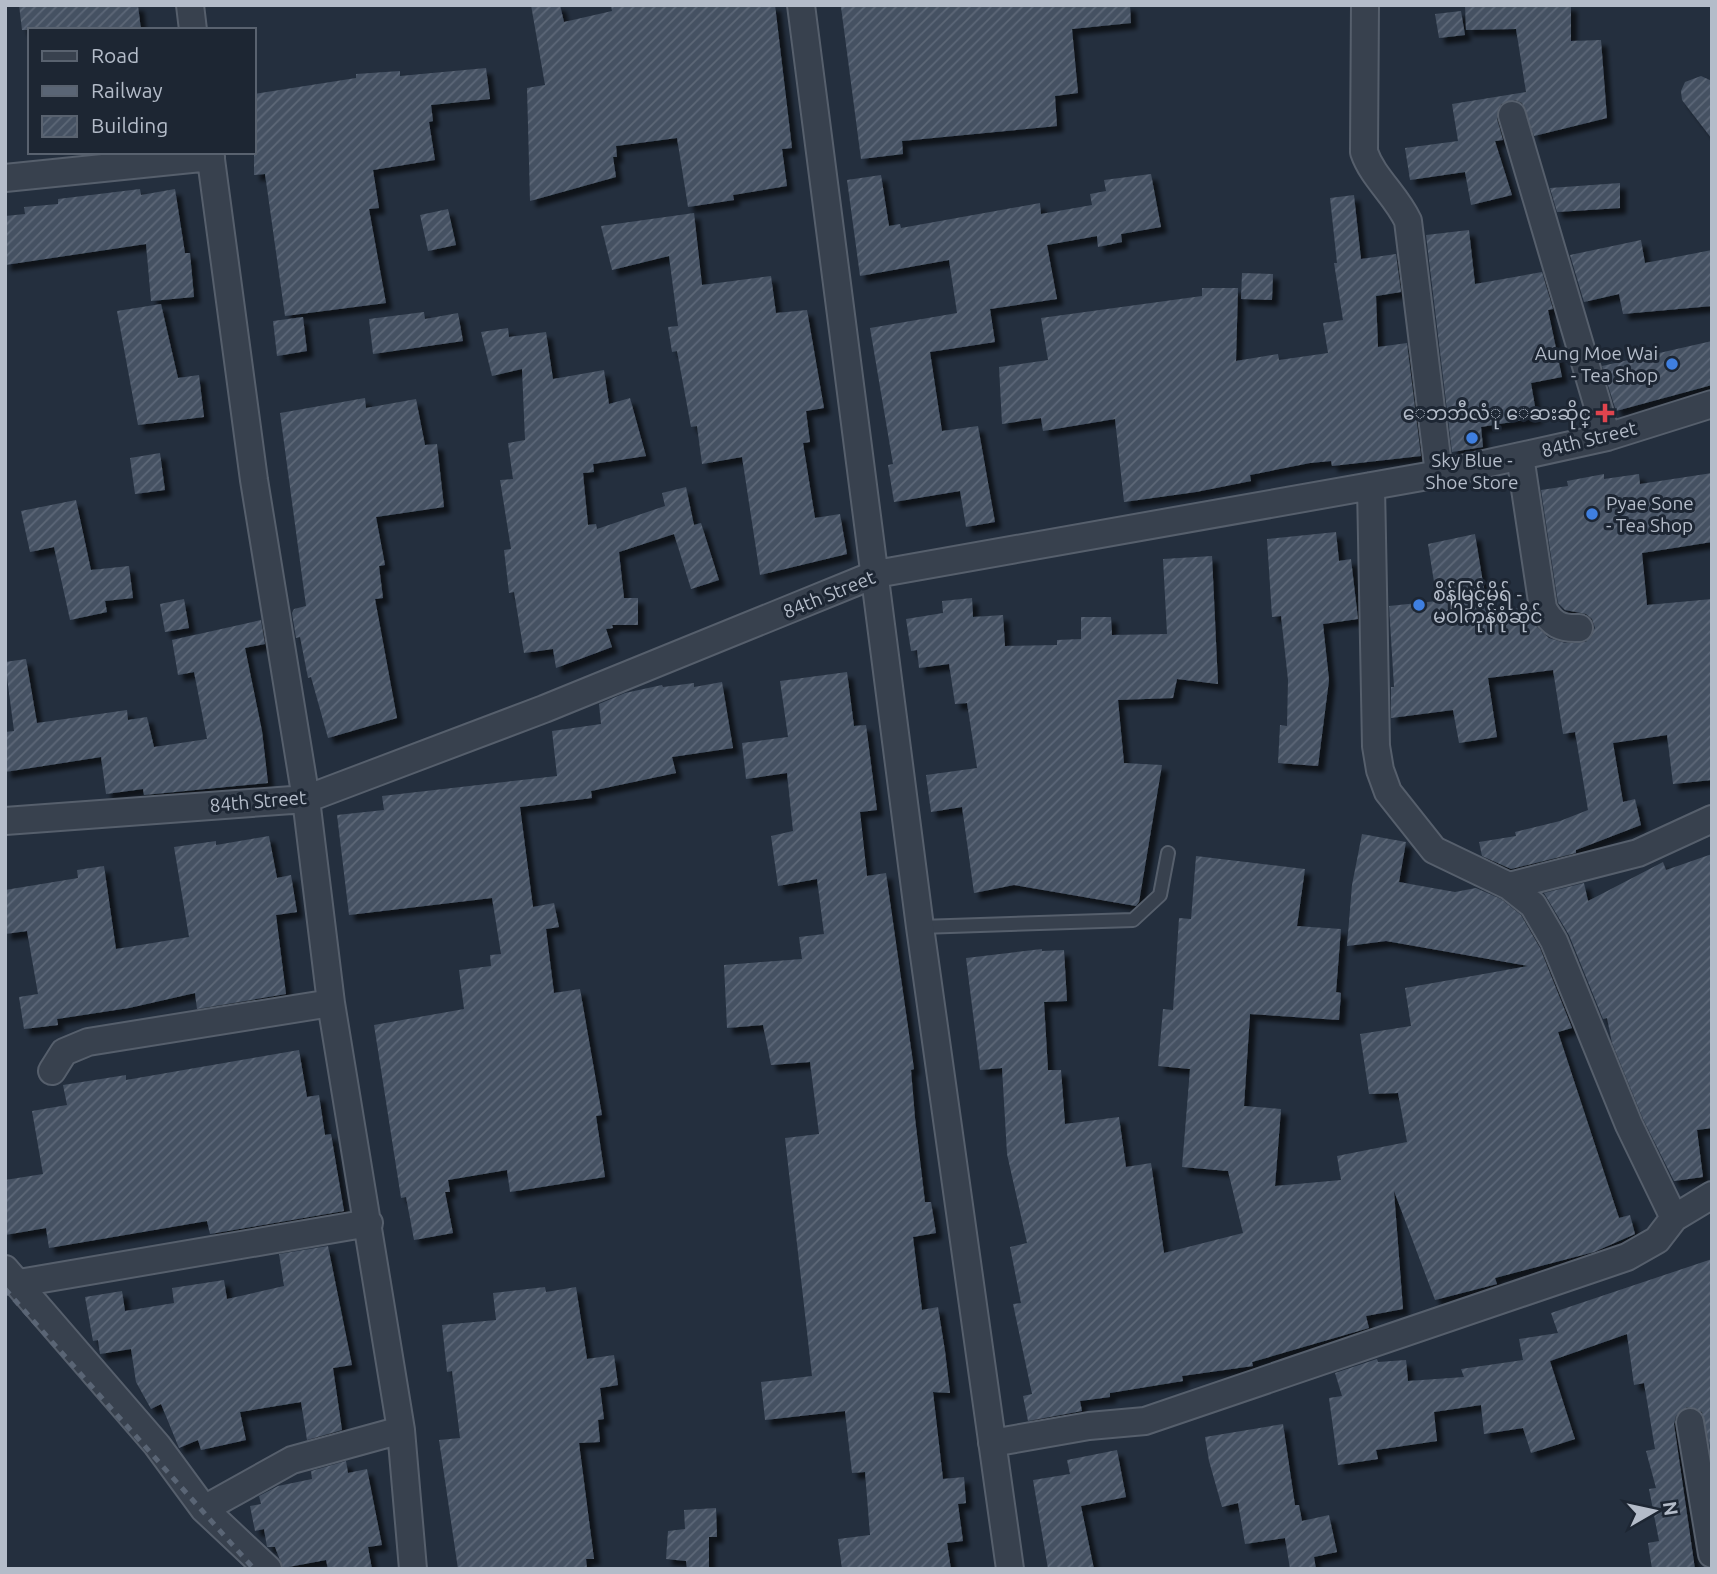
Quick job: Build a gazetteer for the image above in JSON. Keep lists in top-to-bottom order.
{
  "streets": {
    "street": ["84th Street"]
  },
  "places": {
    "other": [
      "Aung Moe Wai - Tea Shop",
      "Sky Blue - Shoe Store",
      "Pyae Sone - Tea Shop",
      "စိန်မြင့်မိုရ် - မဝါကုန်စုံဆိုင်"
    ],
    "health": ["ေဘဘီလံု ေဆးဆိုင္"]
  },
  "legend": ["Road", "Railway", "Building"],
  "north": "right"
}
